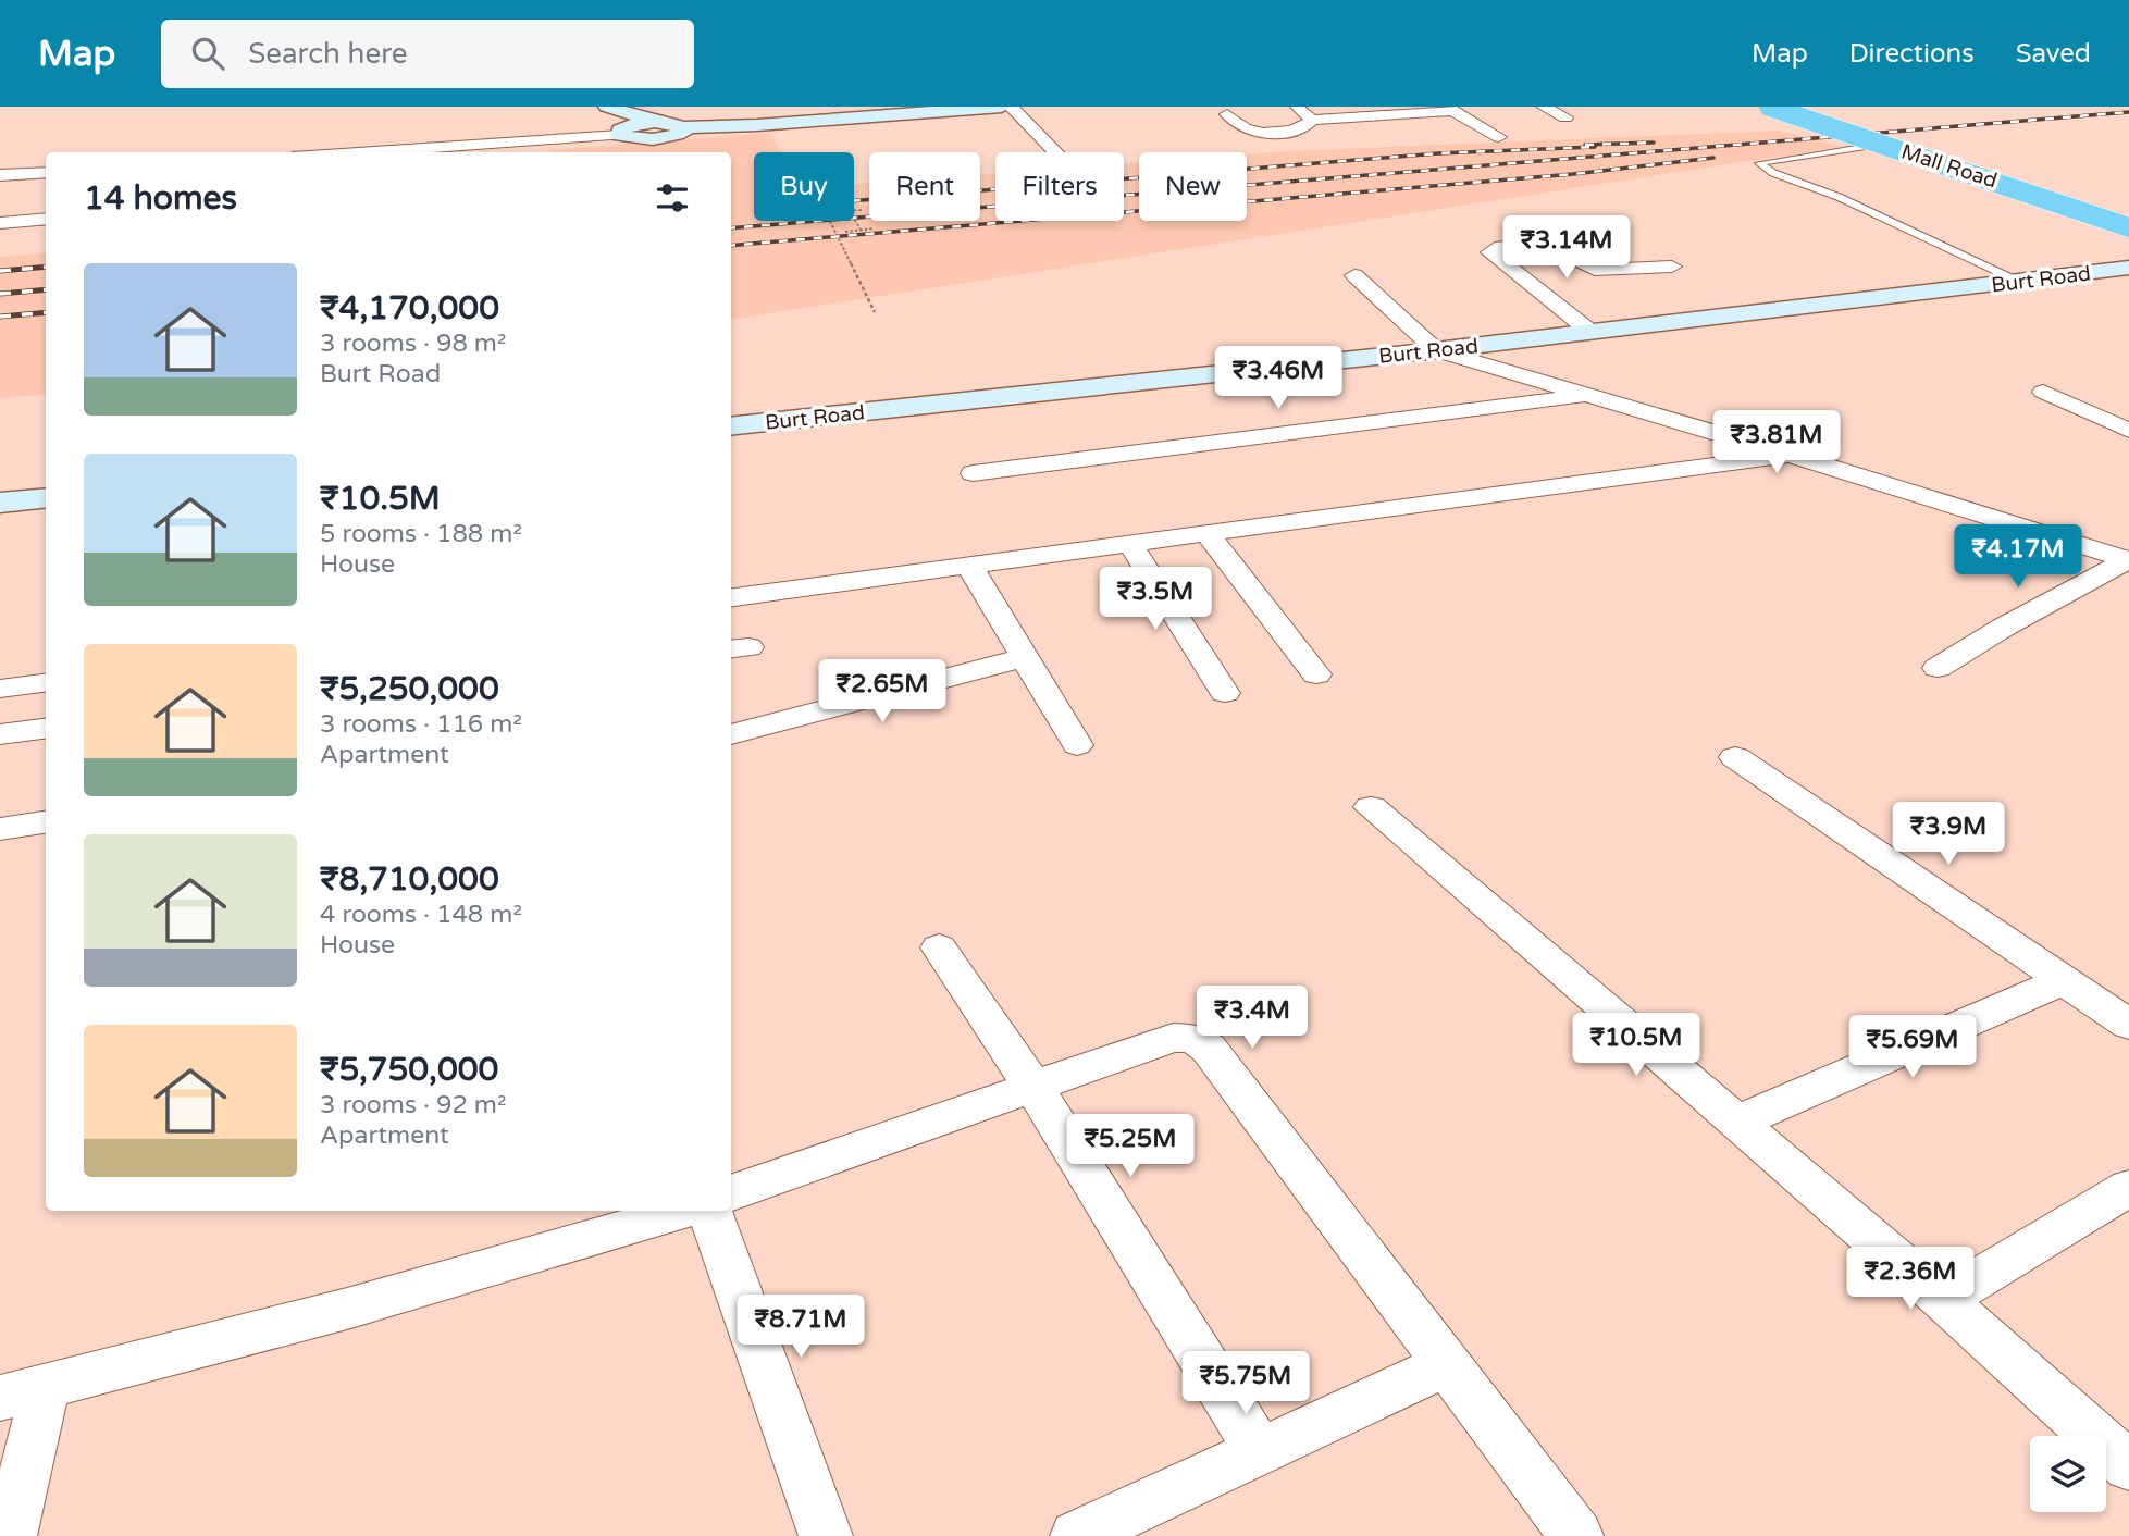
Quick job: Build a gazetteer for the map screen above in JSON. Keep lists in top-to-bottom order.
{
  "streets": {
    "highway": ["Mall Road"],
    "street": ["Burt Road"]
  },
  "page": {
    "header": "Map",
    "search": "Search here",
    "nav": ["Map", "Directions", "Saved"],
    "chip": [
      "Buy",
      "Rent",
      "Filters",
      "New"
    ],
    "heading": "14 homes",
    "price": [
      "₹3.14M",
      "₹3.46M",
      "₹3.81M",
      "₹4.17M",
      "₹3.5M",
      "₹2.65M",
      "₹3.9M",
      "₹3.4M",
      "₹10.5M",
      "₹5.69M",
      "₹5.25M",
      "₹2.36M",
      "₹8.71M",
      "₹5.75M"
    ],
    "list": [
      {
        "name": "₹4,170,000",
        "note": "3 rooms · 98 m² · Burt Road"
      },
      {
        "name": "₹10.5M",
        "note": "5 rooms · 188 m² · House"
      },
      {
        "name": "₹5,250,000",
        "note": "3 rooms · 116 m² · Apartment"
      },
      {
        "name": "₹8,710,000",
        "note": "4 rooms · 148 m² · House"
      },
      {
        "name": "₹5,750,000",
        "note": "3 rooms · 92 m² · Apartment"
      }
    ]
  }
}
